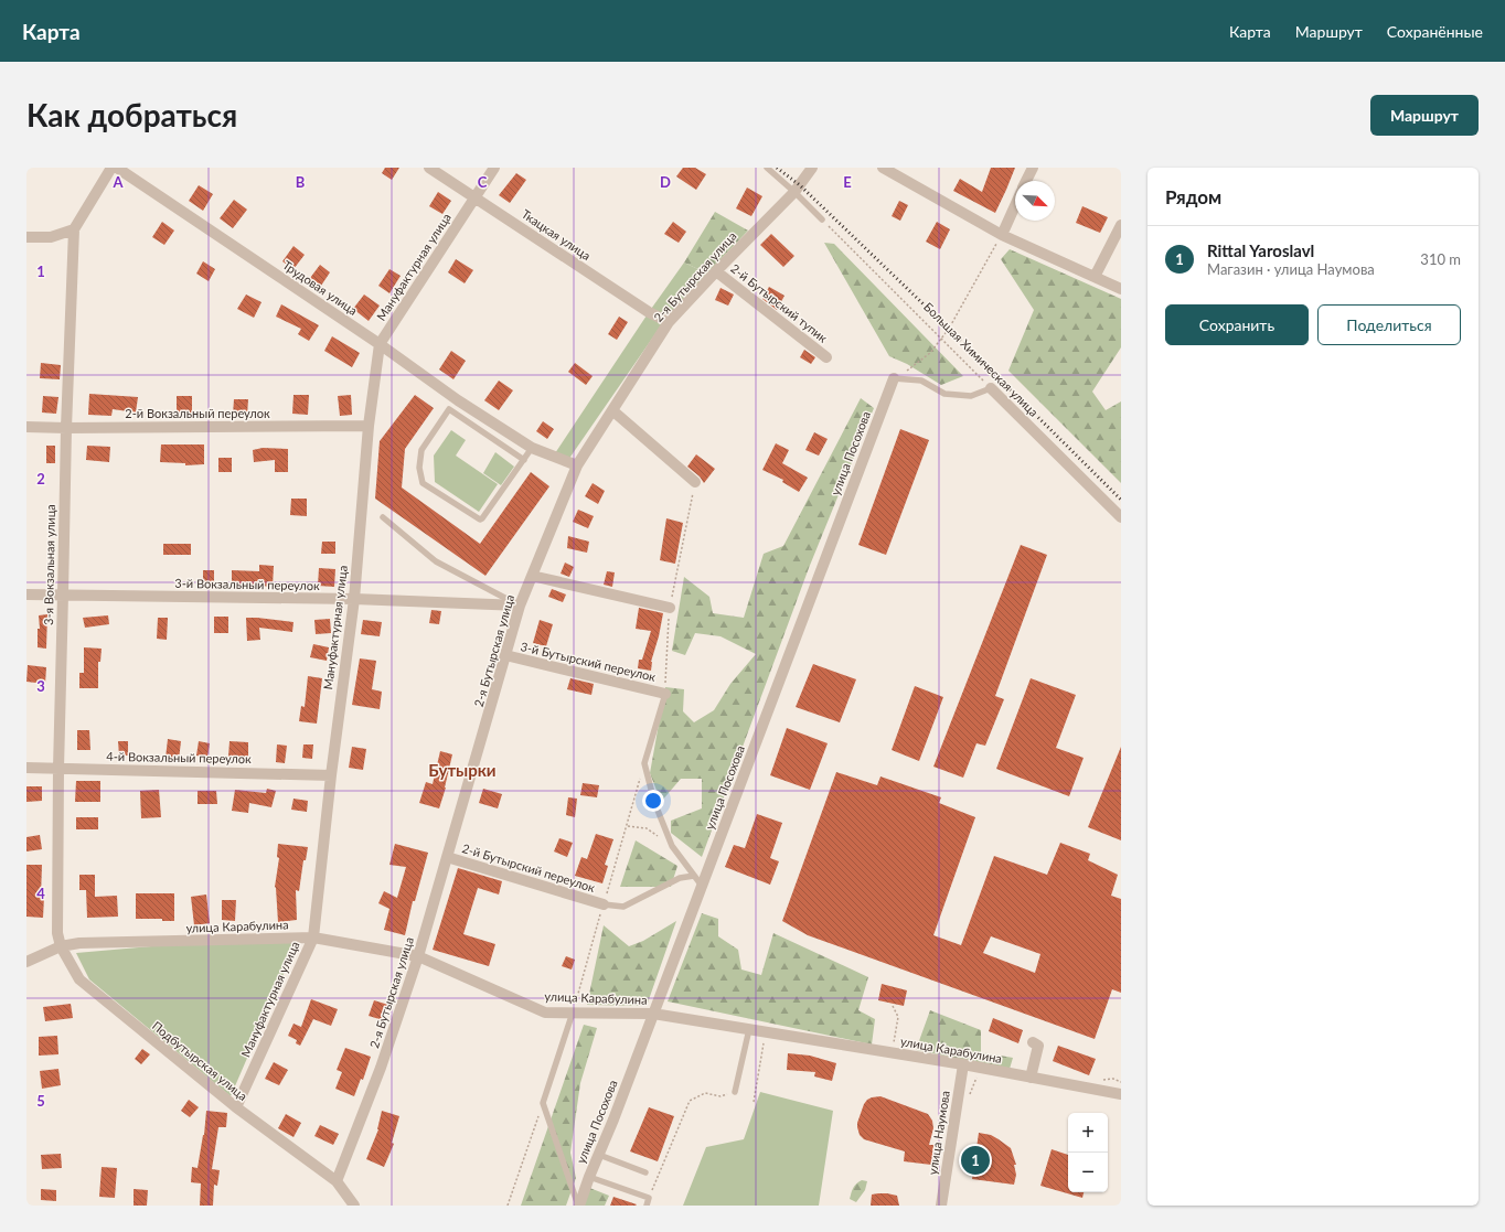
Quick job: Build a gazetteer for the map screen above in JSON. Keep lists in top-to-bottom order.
{
  "streets": {
    "street": [
      "Ткацкая улица",
      "Мануфактурная улица",
      "2-я Бутырская улица",
      "Трудовая улица",
      "2-й Бутырский тупик",
      "Большая Химическая улица",
      "2-й Вокзальный переулок",
      "улица Посохова",
      "3-я Вокзальная улица",
      "3-й Вокзальный переулок",
      "3-й Бутырский переулок",
      "4-й Вокзальный переулок",
      "2-й Бутырский переулок",
      "улица Карабулина",
      "Подбутырская улица",
      "улица Наумова"
    ]
  },
  "crossings": [
    ["Ткацкая улица", "Мануфактурная улица"],
    ["Ткацкая улица", "2-я Бутырская улица"],
    ["Мануфактурная улица", "Трудовая улица"],
    ["Мануфактурная улица", "2-й Вокзальный переулок"],
    ["Мануфактурная улица", "3-й Вокзальный переулок"],
    ["Мануфактурная улица", "4-й Вокзальный переулок"],
    ["Мануфактурная улица", "улица Карабулина"],
    ["Мануфактурная улица", "Подбутырская улица"],
    ["2-я Бутырская улица", "Трудовая улица"],
    ["2-я Бутырская улица", "2-й Бутырский тупик"],
    ["2-я Бутырская улица", "3-й Вокзальный переулок"],
    ["2-я Бутырская улица", "3-й Бутырский переулок"],
    ["2-я Бутырская улица", "2-й Бутырский переулок"],
    ["2-я Бутырская улица", "улица Карабулина"],
    ["2-я Бутырская улица", "Подбутырская улица"],
    ["2-й Вокзальный переулок", "3-я Вокзальная улица"],
    ["улица Посохова", "улица Карабулина"],
    ["3-я Вокзальная улица", "3-й Вокзальный переулок"],
    ["3-я Вокзальная улица", "4-й Вокзальный переулок"],
    ["3-я Вокзальная улица", "улица Карабулина"],
    ["3-я Вокзальная улица", "Подбутырская улица"],
    ["улица Карабулина", "Подбутырская улица"],
    ["улица Карабулина", "улица Наумова"]
  ],
  "districts": ["Бутырки"],
  "north": "bottom right",
  "page": {
    "header": "Карта",
    "nav": ["Карта", "Маршрут", "Сохранённые"],
    "buttons": [
      "Маршрут",
      ["Сохранить", "Поделиться"]
    ],
    "title": "Как добраться",
    "heading": "Рядом",
    "list": [
      {
        "mark": "1",
        "name": "Rittal Yaroslavl",
        "note": "Магазин · улица Наумова",
        "value": "310 m"
      }
    ],
    "map_buttons": ["+", "−"],
    "pins": "1"
  },
  "grid": {
    "columns": [
      "A",
      "B",
      "C",
      "D",
      "E"
    ],
    "rows": [
      "1",
      "2",
      "3",
      "4",
      "5"
    ]
  }
}
